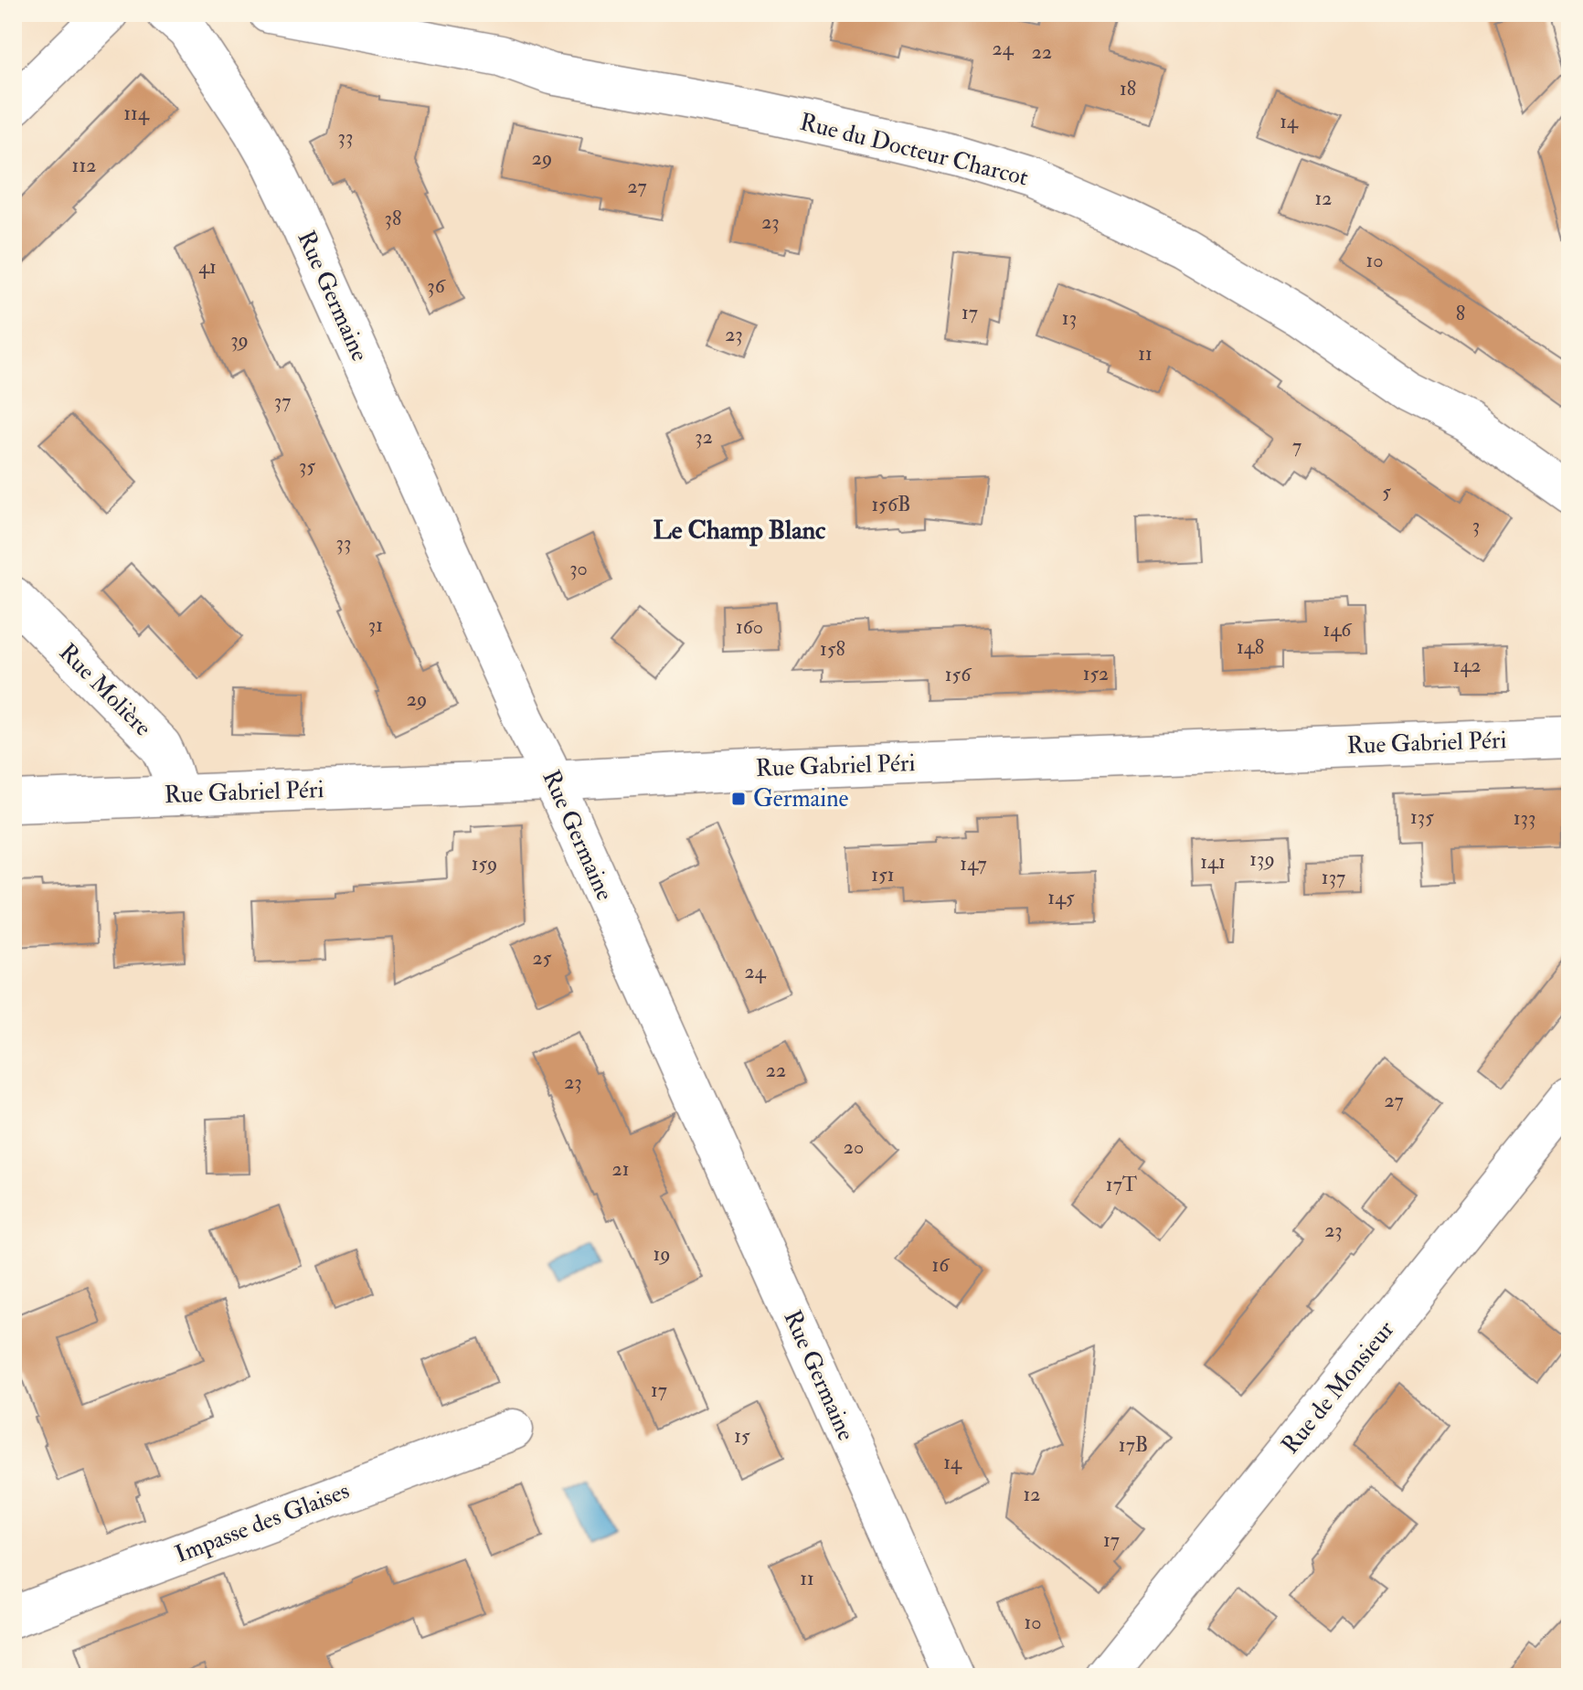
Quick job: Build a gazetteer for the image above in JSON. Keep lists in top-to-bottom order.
{
  "streets": {
    "street": [
      "Rue du Docteur Charcot",
      "Rue Germaine",
      "Rue Molière",
      "Rue Gabriel Péri",
      "Rue de Monsieur",
      "Impasse des Glaises"
    ]
  },
  "crossings": [
    ["Rue Germaine", "Rue Gabriel Péri"],
    ["Rue Molière", "Rue Gabriel Péri"]
  ],
  "districts": ["Le Champ Blanc"],
  "places": {
    "transit": ["Germaine"]
  },
  "house_numbers": [
    "24",
    "22",
    "18",
    "114",
    "14",
    "33",
    "29",
    "112",
    "27",
    "12",
    "38",
    "23",
    "10",
    "41",
    "36",
    "17",
    "8",
    "13",
    "23",
    "39",
    "11",
    "37",
    "32",
    "7",
    "35",
    "5",
    "156B",
    "3",
    "33",
    "30",
    "31",
    "160",
    "146",
    "148",
    "158",
    "142",
    "152",
    "156",
    "29",
    "135",
    "133",
    "139",
    "141",
    "159",
    "147",
    "151",
    "137",
    "145",
    "25",
    "24",
    "22",
    "23",
    "27",
    "20",
    "21",
    "17T",
    "23",
    "19",
    "16",
    "17",
    "15",
    "17B",
    "14",
    "12",
    "17",
    "11",
    "10"
  ]
}
